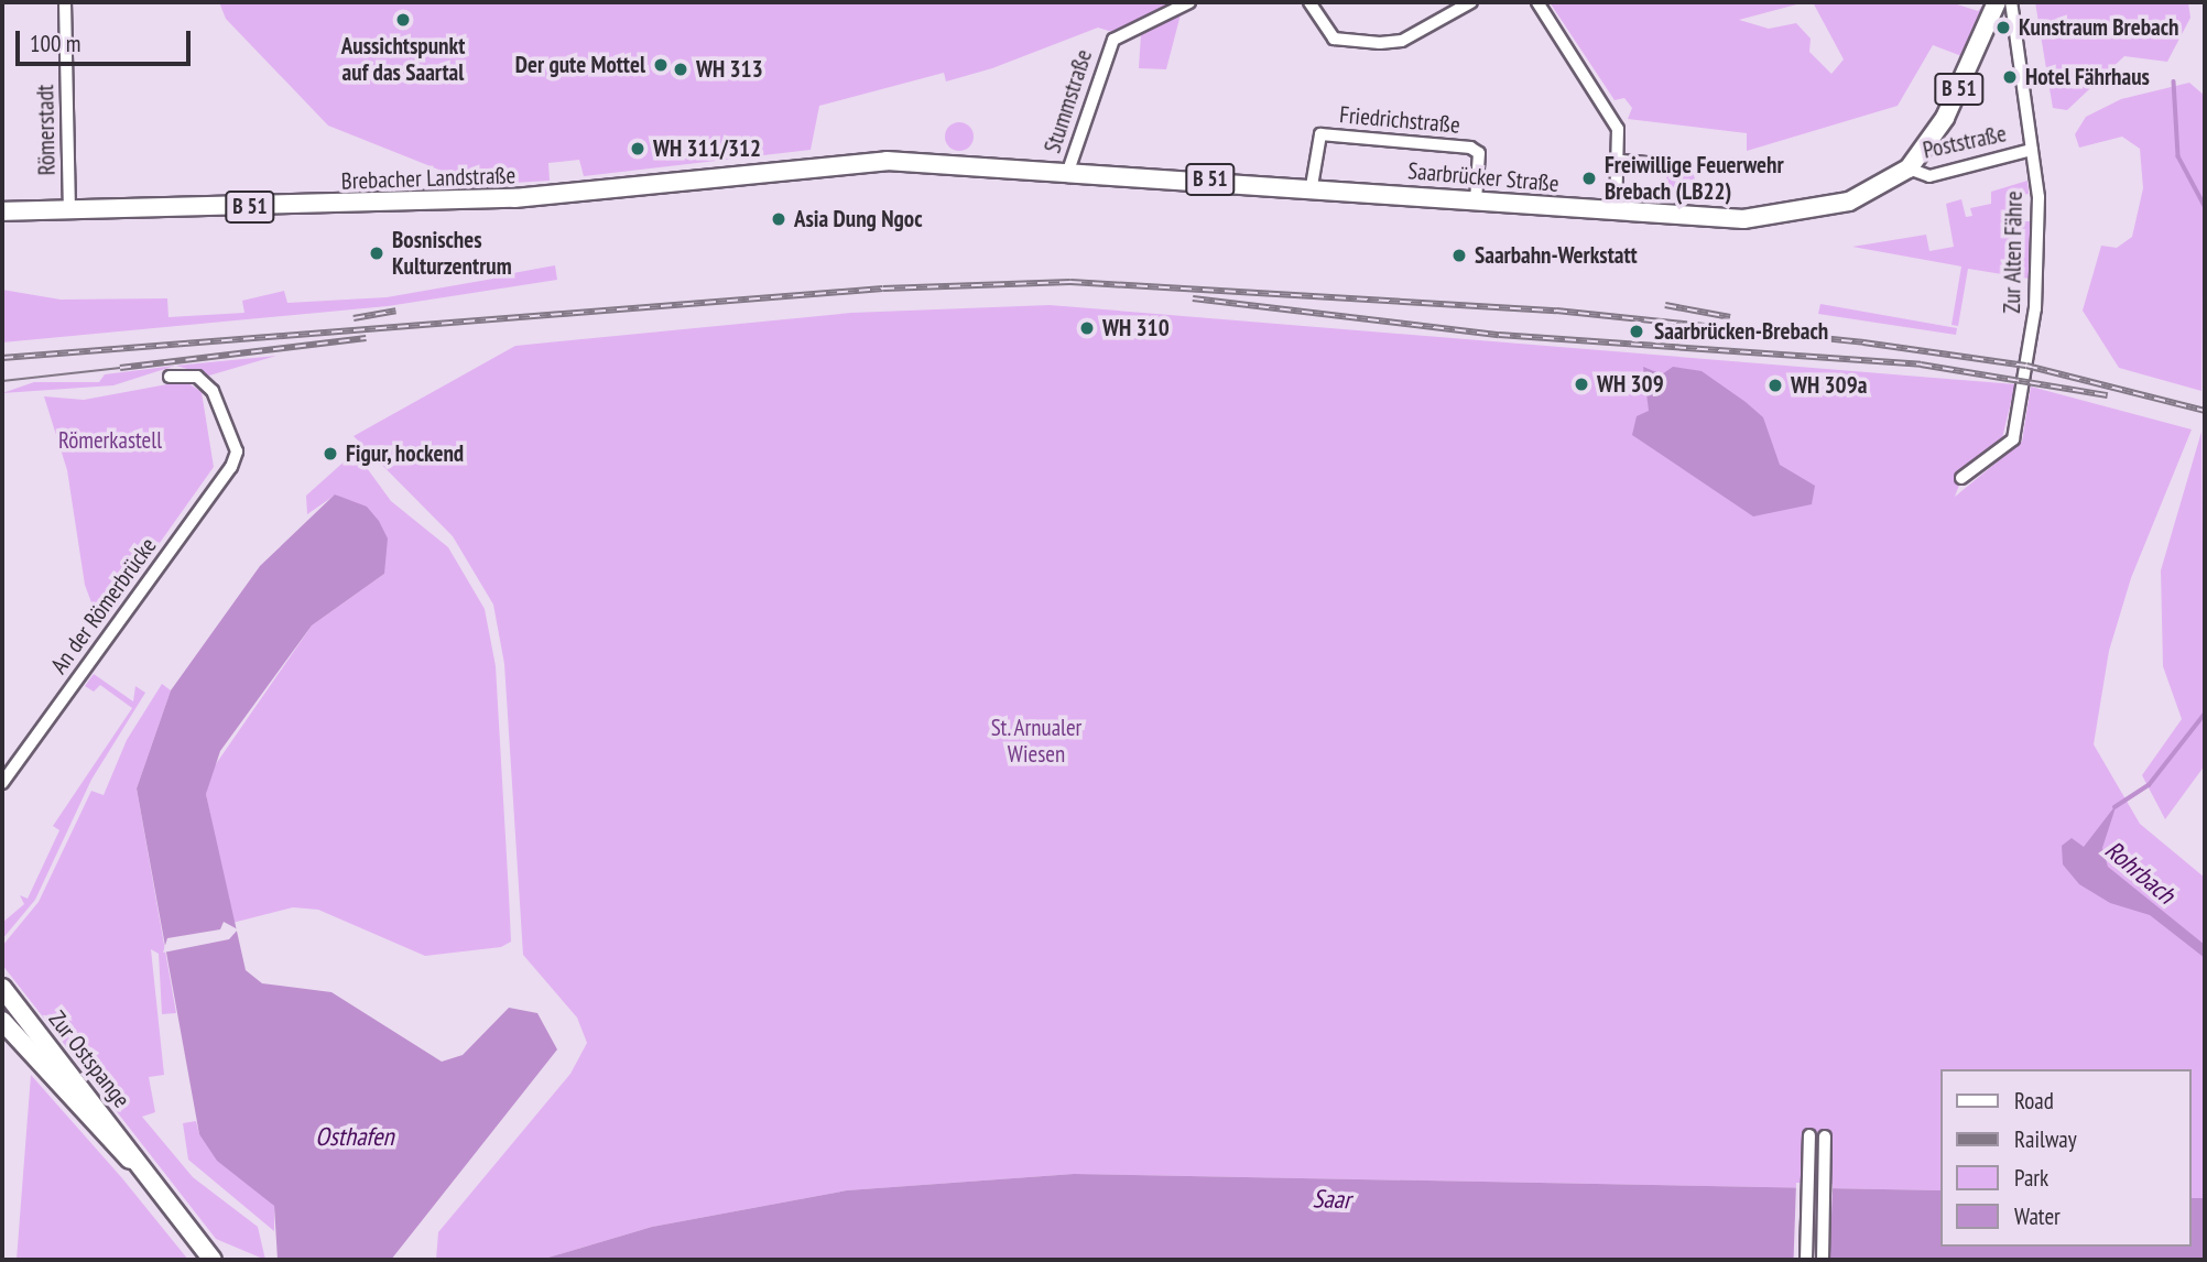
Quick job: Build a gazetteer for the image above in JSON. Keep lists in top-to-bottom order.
{
  "streets": {
    "main road": [
      "B 51",
      "Saarbrücker Straße",
      "Brebacher Landstraße",
      "Zur Ostspange"
    ],
    "street": [
      "Stummstraße",
      "Friedrichstraße",
      "Römerstadt",
      "Poststraße",
      "Zur Alten Fähre",
      "An der Römerbrücke"
    ]
  },
  "crossings": [
    ["Stummstraße", "Saarbrücker Straße"],
    ["Friedrichstraße", "Saarbrücker Straße"],
    ["Römerstadt", "Brebacher Landstraße"],
    ["Poststraße", "Saarbrücker Straße"],
    ["Poststraße", "Zur Alten Fähre"],
    ["Saarbrücker Straße", "Brebacher Landstraße"]
  ],
  "water": ["Rohrbach", "Osthafen", "Saar"],
  "parks": ["Römerkastell", "St. Arnualer Wiesen"],
  "places": [
    "Aussichtspunkt auf das Saartal",
    "Kunstraum Brebach",
    "Der gute Mottel",
    "WH 313",
    "Hotel Fährhaus",
    "WH 311/312",
    "Freiwillige Feuerwehr Brebach (LB22)",
    "Asia Dung Ngoc",
    "Bosnisches Kulturzentrum",
    "Saarbahn-Werkstatt",
    "WH 310",
    "Saarbrücken-Brebach",
    "WH 309",
    "WH 309a",
    "Figur, hockend"
  ],
  "legend": [
    "Road",
    "Railway",
    "Park",
    "Water"
  ],
  "scale_bar": "100 m"
}
